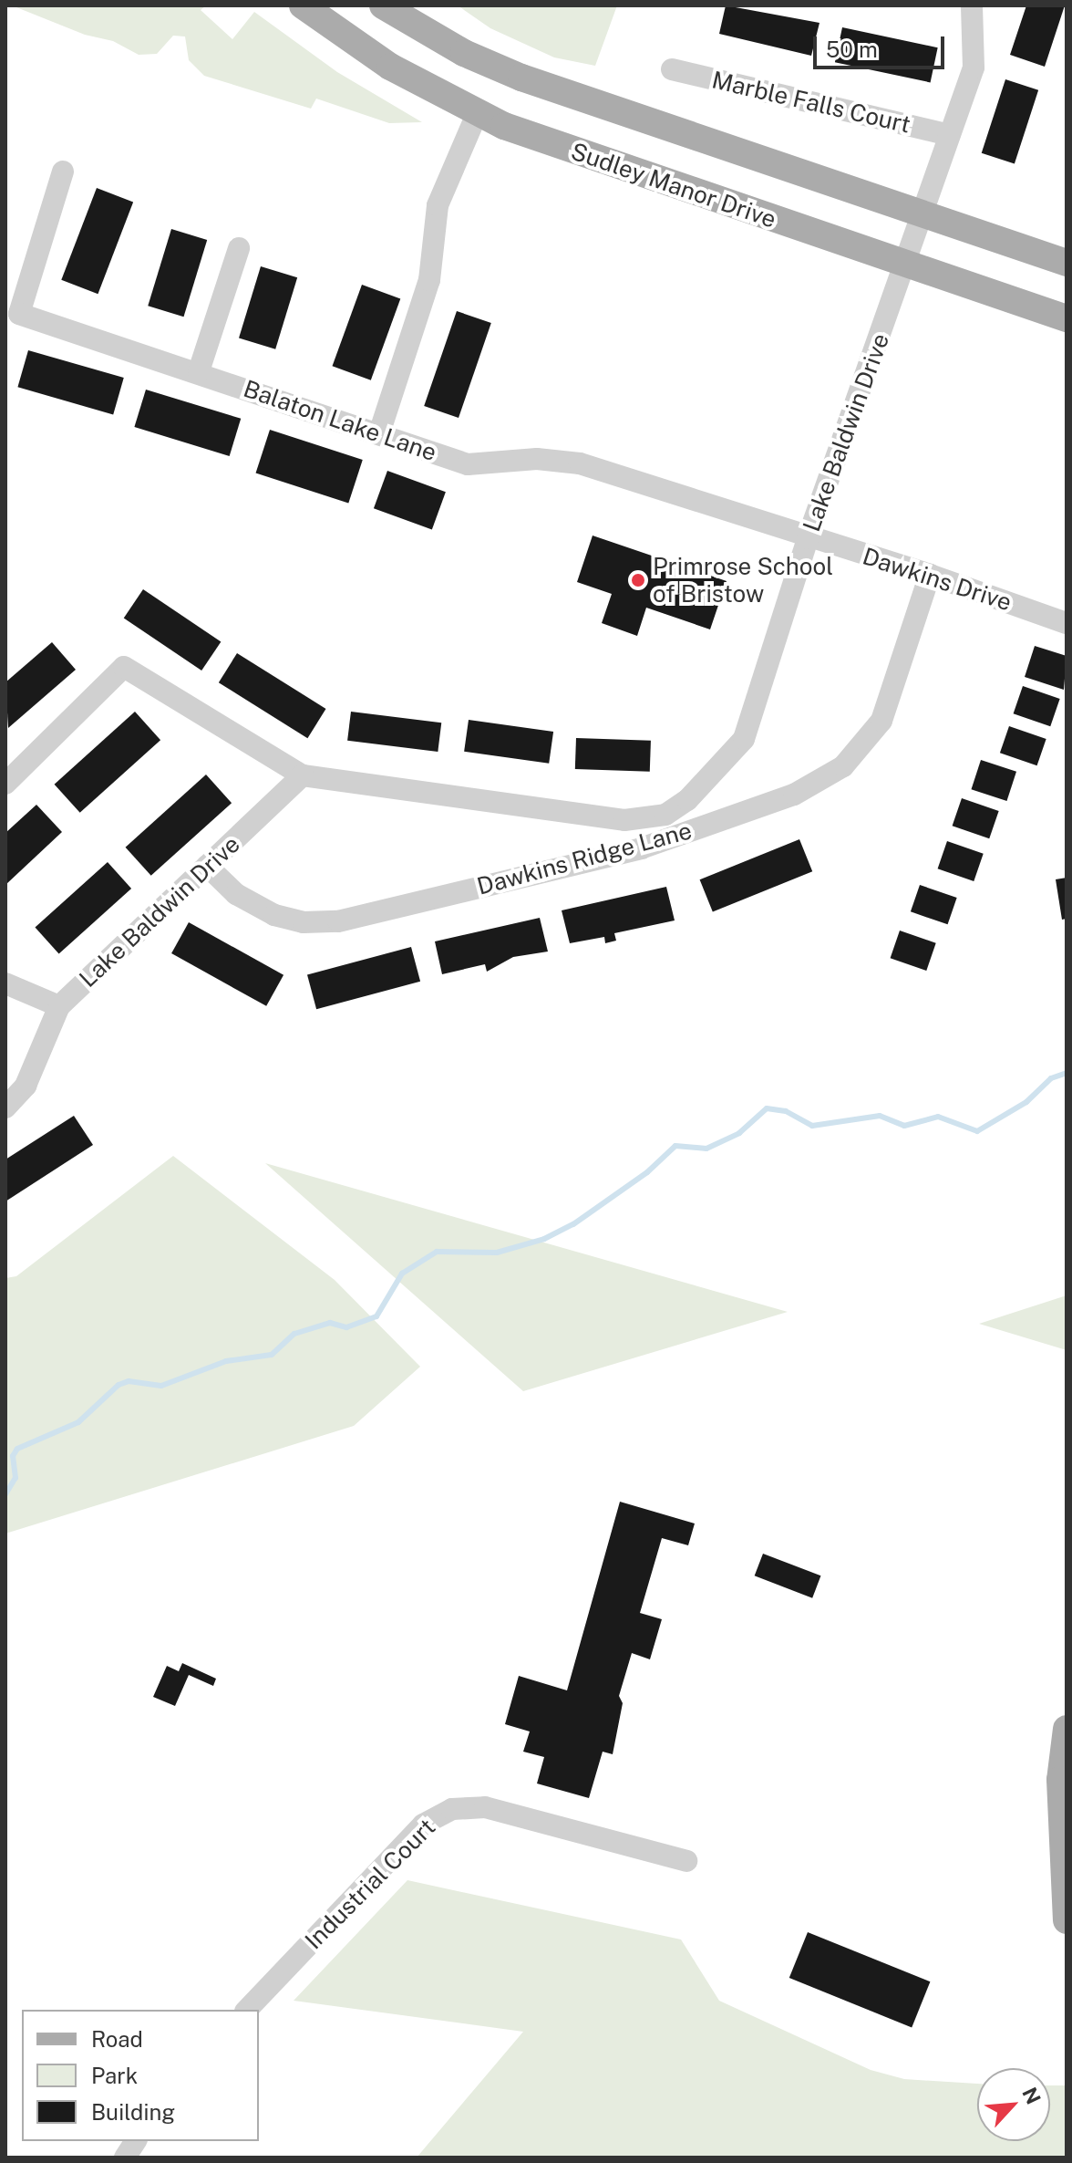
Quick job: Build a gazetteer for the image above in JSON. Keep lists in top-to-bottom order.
{
  "streets": {
    "main road": ["Sudley Manor Drive"],
    "street": [
      "Marble Falls Court",
      "Balaton Lake Lane",
      "Lake Baldwin Drive",
      "Dawkins Drive",
      "Dawkins Ridge Lane",
      "Industrial Court"
    ]
  },
  "crossings": [
    ["Marble Falls Court", "Lake Baldwin Drive"],
    ["Sudley Manor Drive", "Lake Baldwin Drive"],
    ["Balaton Lake Lane", "Lake Baldwin Drive"],
    ["Balaton Lake Lane", "Dawkins Drive"],
    ["Lake Baldwin Drive", "Dawkins Drive"],
    ["Lake Baldwin Drive", "Dawkins Ridge Lane"],
    ["Dawkins Drive", "Dawkins Ridge Lane"]
  ],
  "places": ["Primrose School of Bristow"],
  "legend": ["Road", "Park", "Building"],
  "scale_bar": "50 m",
  "north": "top right"
}
